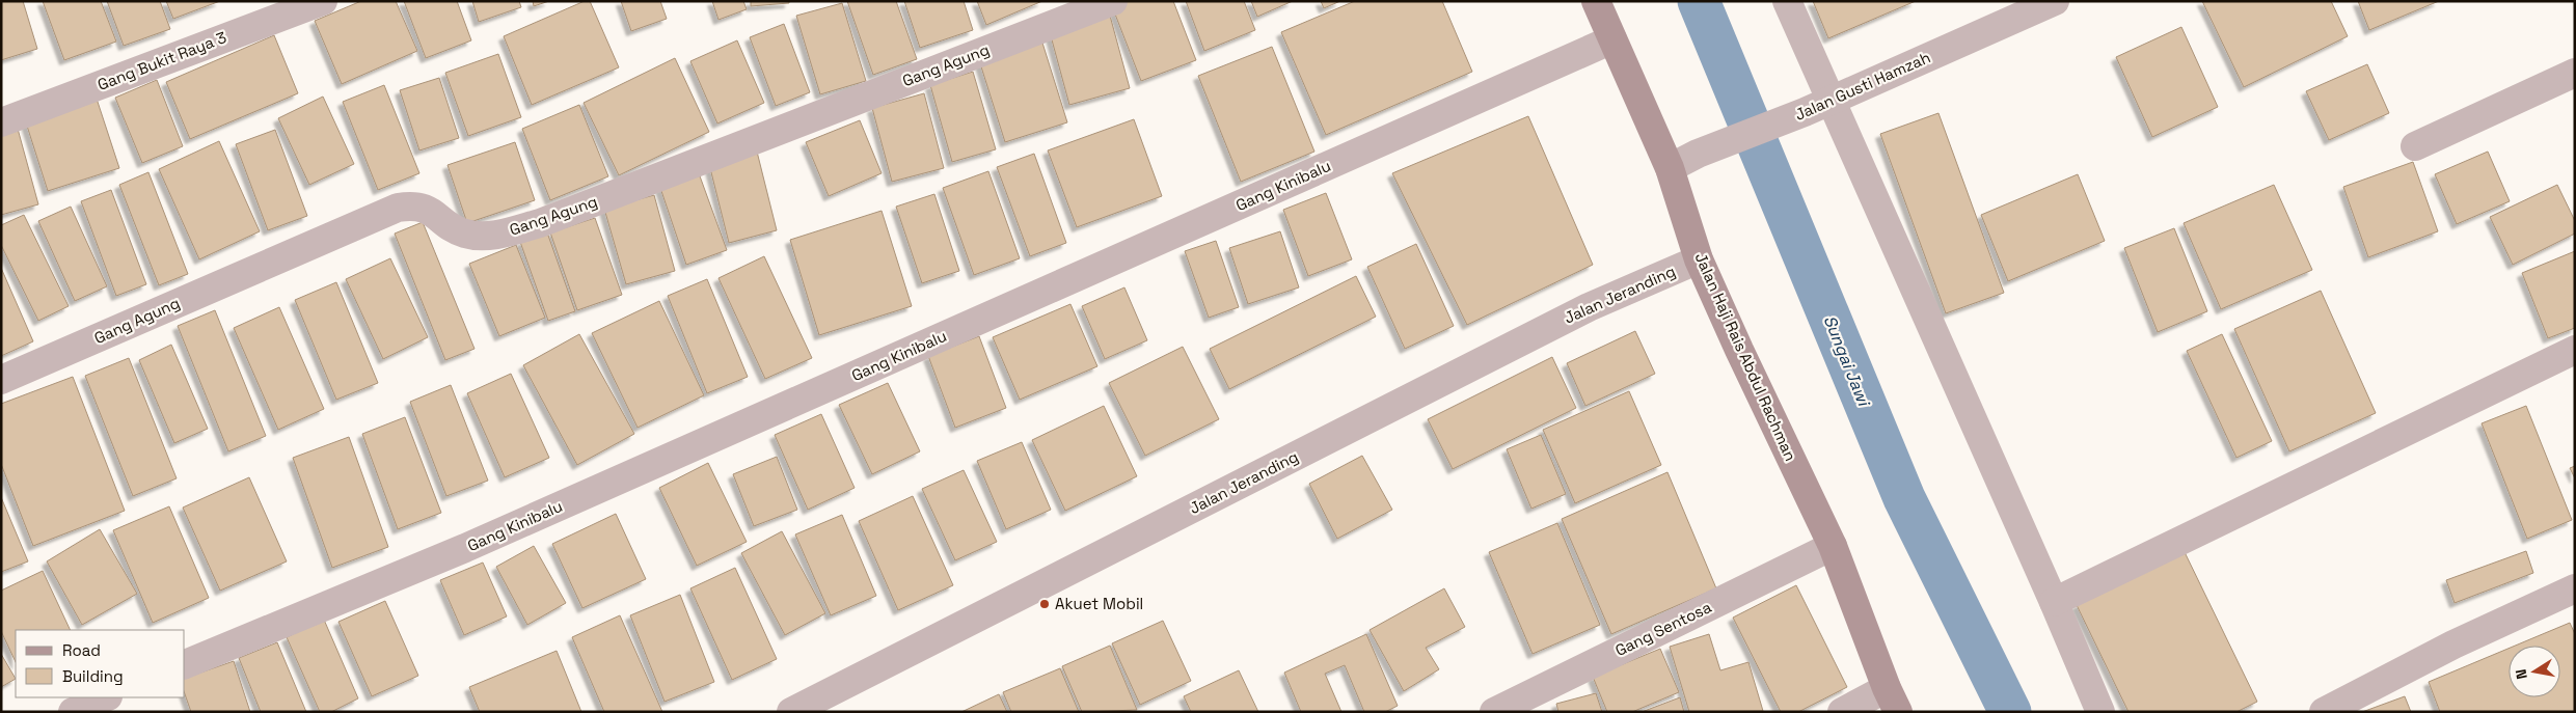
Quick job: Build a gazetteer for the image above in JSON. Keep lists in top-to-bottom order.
{
  "streets": {
    "street": [
      "Gang Bukit Raya 3",
      "Gang Agung",
      "Jalan Gusti Hamzah",
      "Gang Kinibalu",
      "Jalan Jeranding",
      "Jalan Haji Rais Abdul Rachman",
      "Gang Sentosa"
    ]
  },
  "crossings": [
    ["Jalan Gusti Hamzah", "Jalan Haji Rais Abdul Rachman"],
    ["Gang Kinibalu", "Jalan Haji Rais Abdul Rachman"],
    ["Jalan Jeranding", "Jalan Haji Rais Abdul Rachman"],
    ["Jalan Haji Rais Abdul Rachman", "Gang Sentosa"]
  ],
  "water": ["Sungai Jawi"],
  "places": ["Akuet Mobil"],
  "legend": ["Road", "Building"],
  "north": "left"
}
